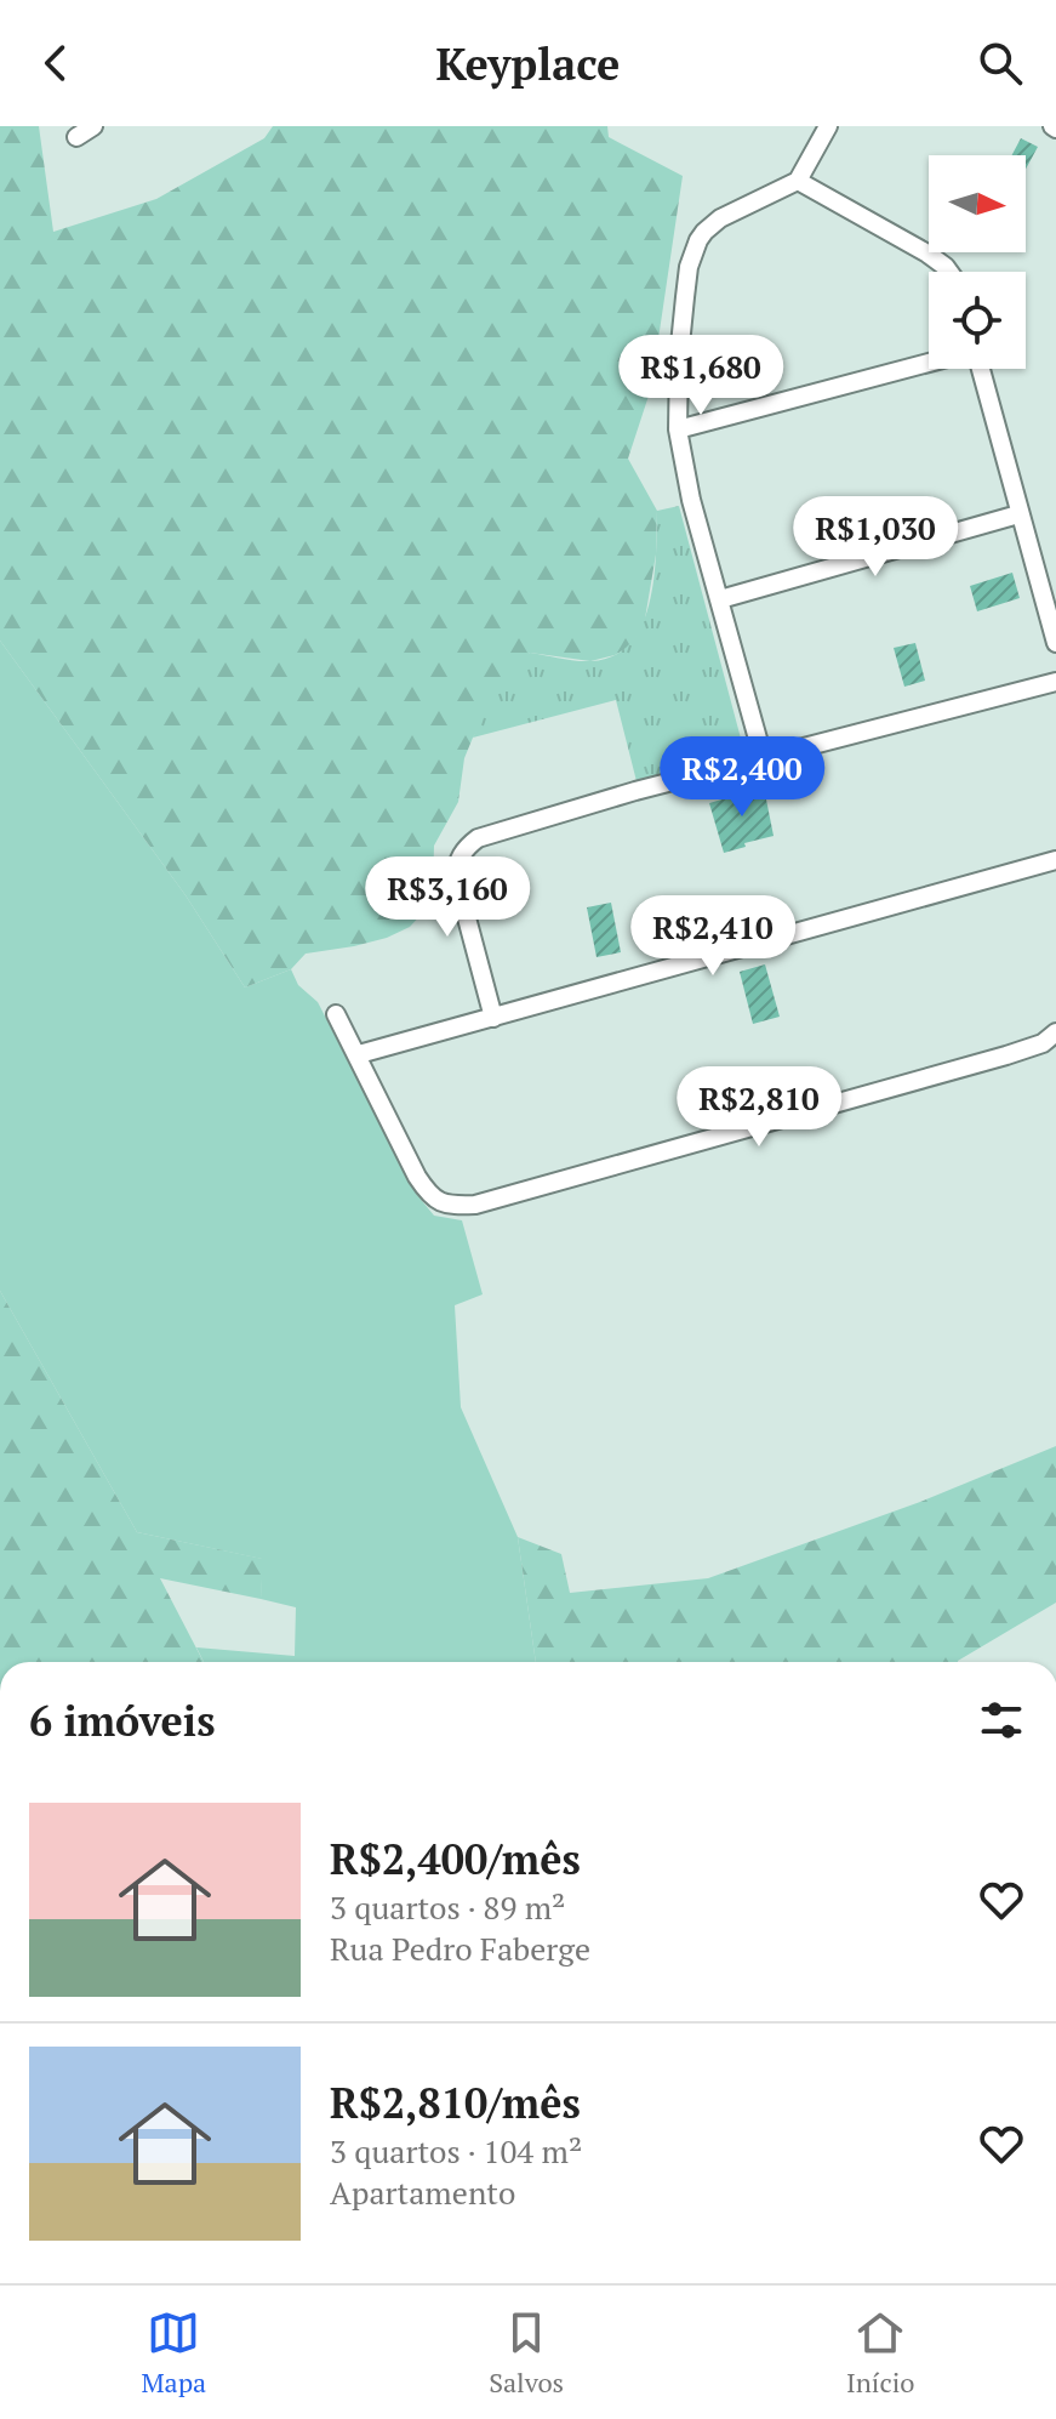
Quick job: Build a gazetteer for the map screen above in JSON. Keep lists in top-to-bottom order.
{
  "north": "right",
  "page": {
    "header": "Keyplace",
    "price": [
      "R$1,680",
      "R$1,030",
      "R$2,400",
      "R$3,160",
      "R$2,410",
      "R$2,810"
    ],
    "heading": "6 imóveis",
    "list": [
      {
        "name": "R$2,400/mês",
        "note": "3 quartos · 89 m² · Rua Pedro Faberge"
      },
      {
        "name": "R$2,810/mês",
        "note": "3 quartos · 104 m² · Apartamento"
      }
    ],
    "tabs": ["Mapa", "Salvos", "Início"]
  }
}
